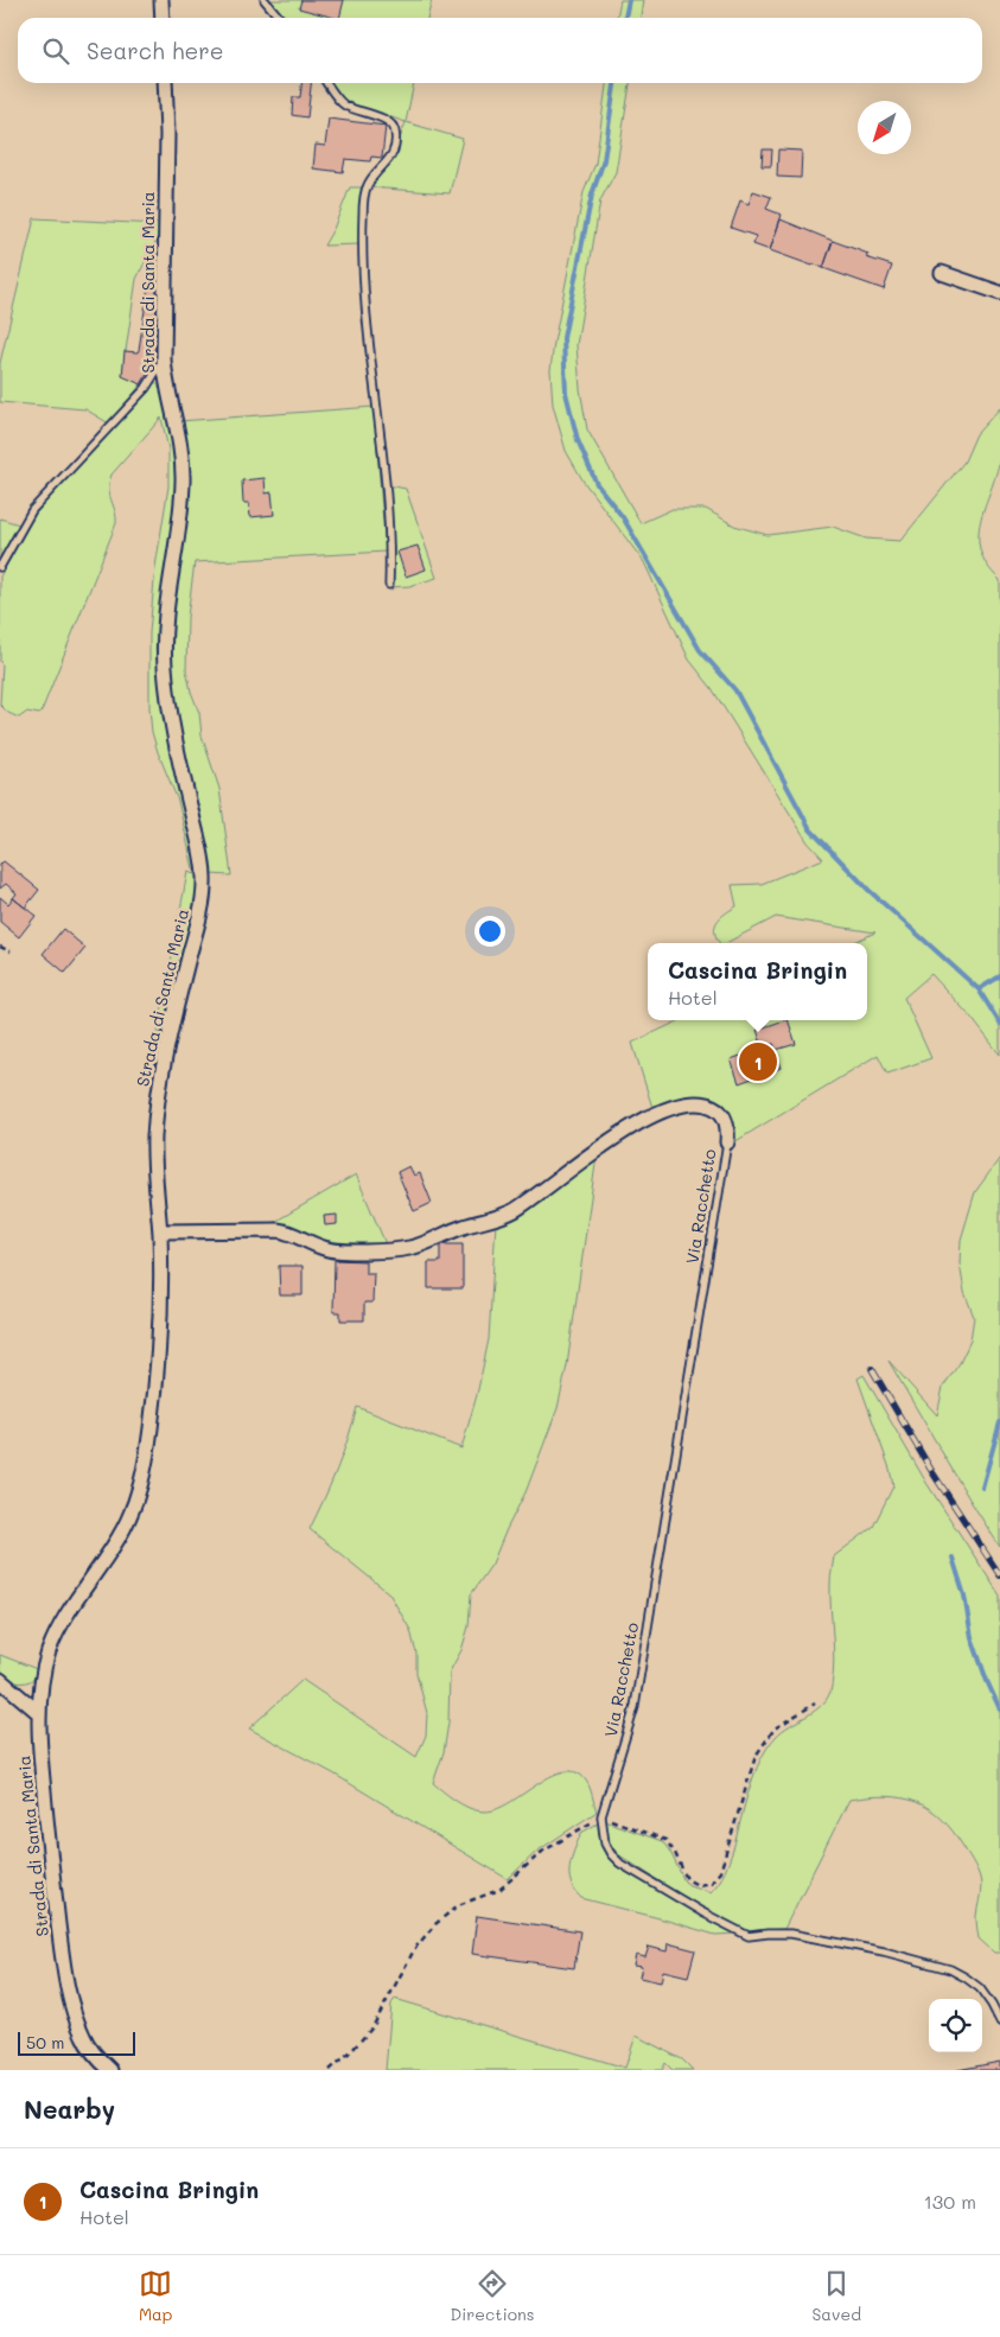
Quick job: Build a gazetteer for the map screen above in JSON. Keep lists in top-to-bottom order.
{
  "streets": {
    "street": ["Strada di Santa Maria"],
    "lane": ["Via Racchetto"]
  },
  "scale_bar": "50 m",
  "north": "bottom left",
  "page": {
    "search": "Search here",
    "popup": ["Cascina Bringin", "Hotel"],
    "pins": "1",
    "scale": "50 m",
    "heading": "Nearby",
    "list": [
      {
        "mark": "1",
        "name": "Cascina Bringin",
        "note": "Hotel",
        "value": "130 m"
      }
    ],
    "nav": ["Map", "Directions", "Saved"]
  }
}
